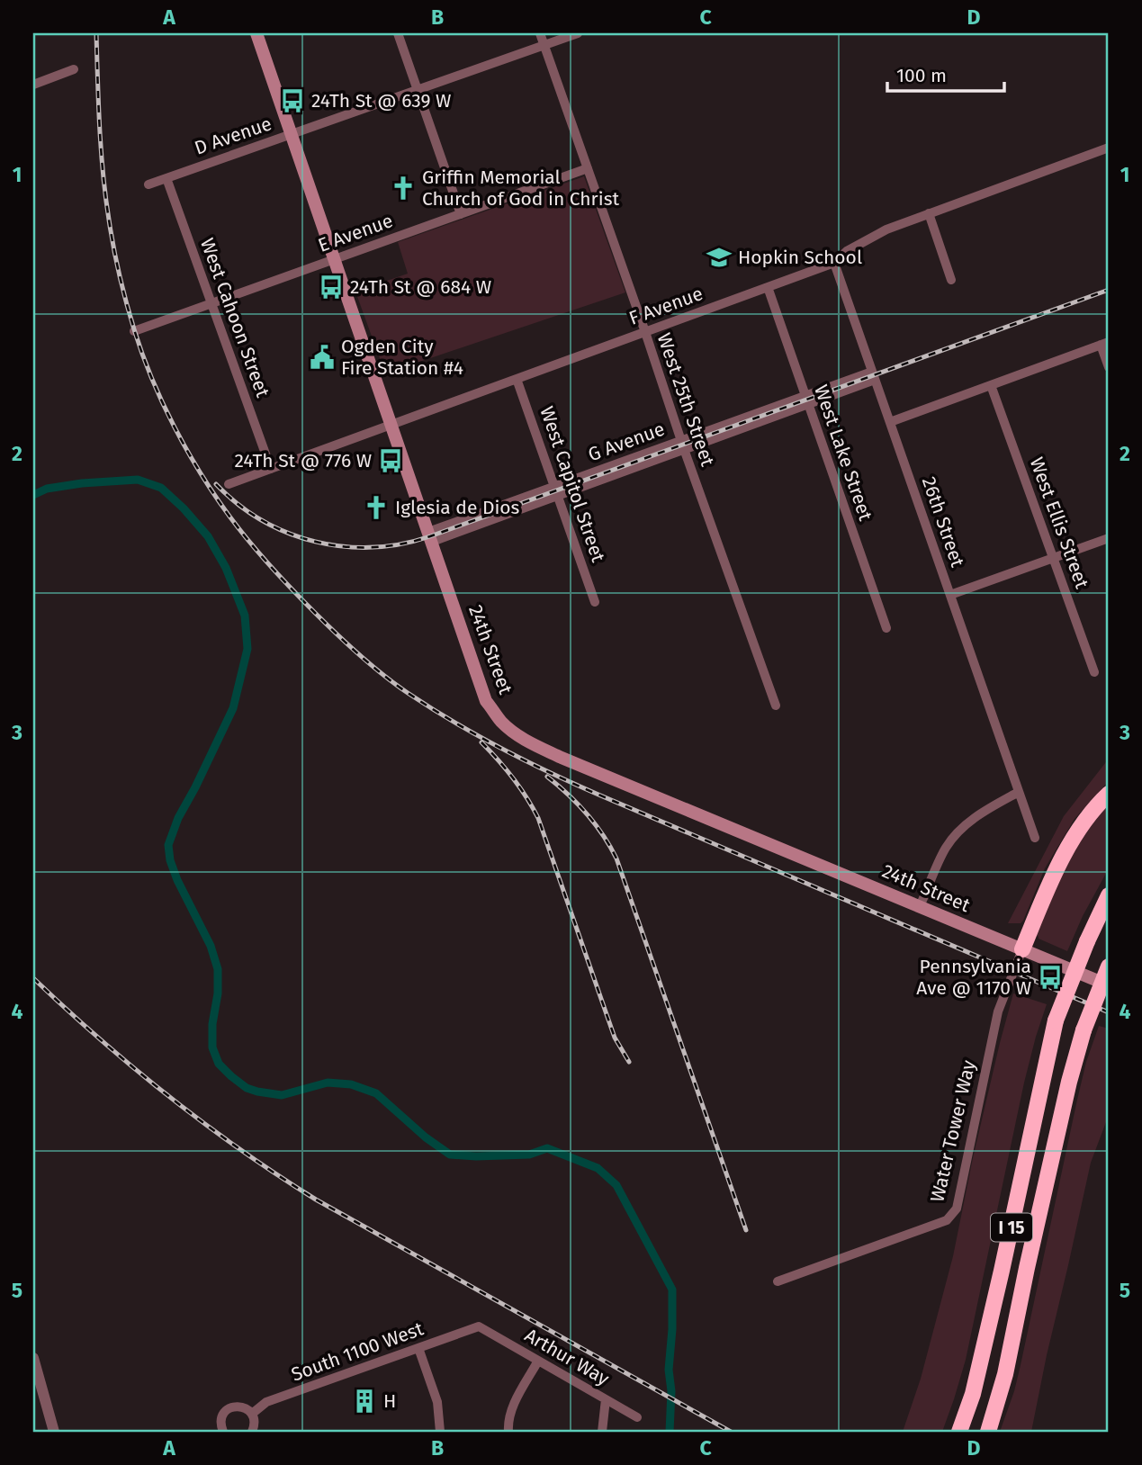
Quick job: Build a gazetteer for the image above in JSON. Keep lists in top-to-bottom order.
{
  "streets": {
    "highway": ["I 15"],
    "main road": ["24th Street"],
    "street": [
      "D Avenue",
      "E Avenue",
      "F Avenue",
      "West Cahoon Street",
      "West 25th Street",
      "G Avenue",
      "West Lake Street",
      "West Capitol Street",
      "26th Street",
      "West Ellis Street",
      "Water Tower Way",
      "South 1100 West",
      "Arthur Way"
    ]
  },
  "crossings": [
    ["D Avenue", "West Cahoon Street"],
    ["D Avenue", "West 25th Street"],
    ["D Avenue", "24th Street"],
    ["E Avenue", "West Cahoon Street"],
    ["E Avenue", "West 25th Street"],
    ["E Avenue", "24th Street"],
    ["F Avenue", "West Cahoon Street"],
    ["F Avenue", "West 25th Street"],
    ["F Avenue", "West Lake Street"],
    ["F Avenue", "West Capitol Street"],
    ["F Avenue", "26th Street"],
    ["F Avenue", "24th Street"],
    ["West 25th Street", "G Avenue"],
    ["G Avenue", "West Lake Street"],
    ["G Avenue", "West Capitol Street"],
    ["G Avenue", "26th Street"],
    ["G Avenue", "24th Street"],
    ["24th Street", "Water Tower Way"],
    ["South 1100 West", "Arthur Way"]
  ],
  "places": {
    "bus stop": [
      "24Th St @ 639 W",
      "24Th St @ 684 W",
      "24Th St @ 776 W",
      "Pennsylvania Ave @ 1170 W"
    ],
    "church": ["Griffin Memorial Church of God in Christ", "Iglesia de Dios"],
    "school or university": ["Hopkin School"],
    "public building": ["Ogden City Fire Station #4"],
    "building": ["H"]
  },
  "scale_bar": "100 m",
  "grid": {
    "columns": [
      "A",
      "B",
      "C",
      "D"
    ],
    "rows": [
      "1",
      "2",
      "3",
      "4",
      "5"
    ]
  }
}
